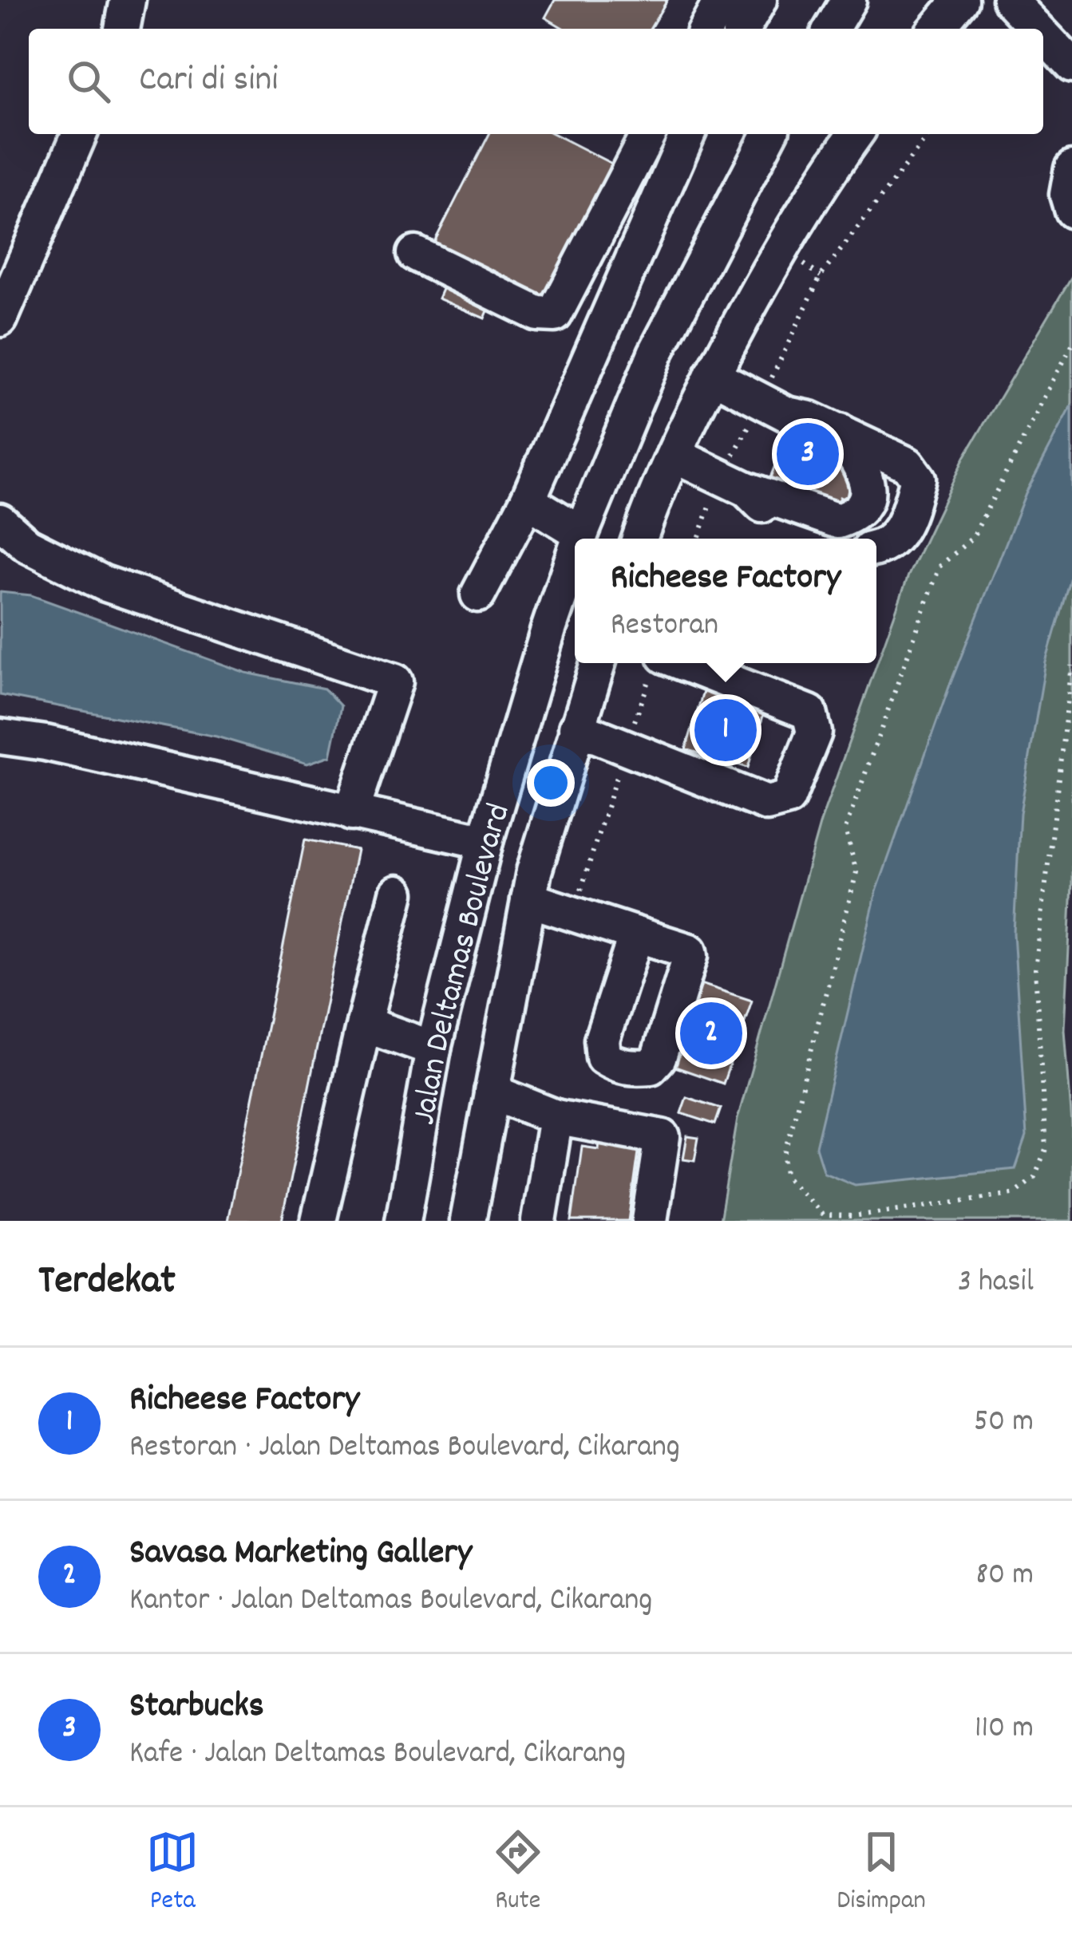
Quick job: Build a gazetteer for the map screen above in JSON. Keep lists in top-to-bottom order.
{
  "streets": {
    "street": ["Jalan Deltamas Boulevard"]
  },
  "page": {
    "search": "Cari di sini",
    "pins": ["3", "1", "2"],
    "popup": ["Richeese Factory", "Restoran"],
    "heading": ["Terdekat", "3 hasil"],
    "list": [
      {
        "mark": "1",
        "name": "Richeese Factory",
        "note": "Restoran · Jalan Deltamas Boulevard, Cikarang",
        "value": "50 m"
      },
      {
        "mark": "2",
        "name": "Savasa Marketing Gallery",
        "note": "Kantor · Jalan Deltamas Boulevard, Cikarang",
        "value": "80 m"
      },
      {
        "mark": "3",
        "name": "Starbucks",
        "note": "Kafe · Jalan Deltamas Boulevard, Cikarang",
        "value": "110 m"
      }
    ],
    "nav": ["Peta", "Rute", "Disimpan"]
  }
}
